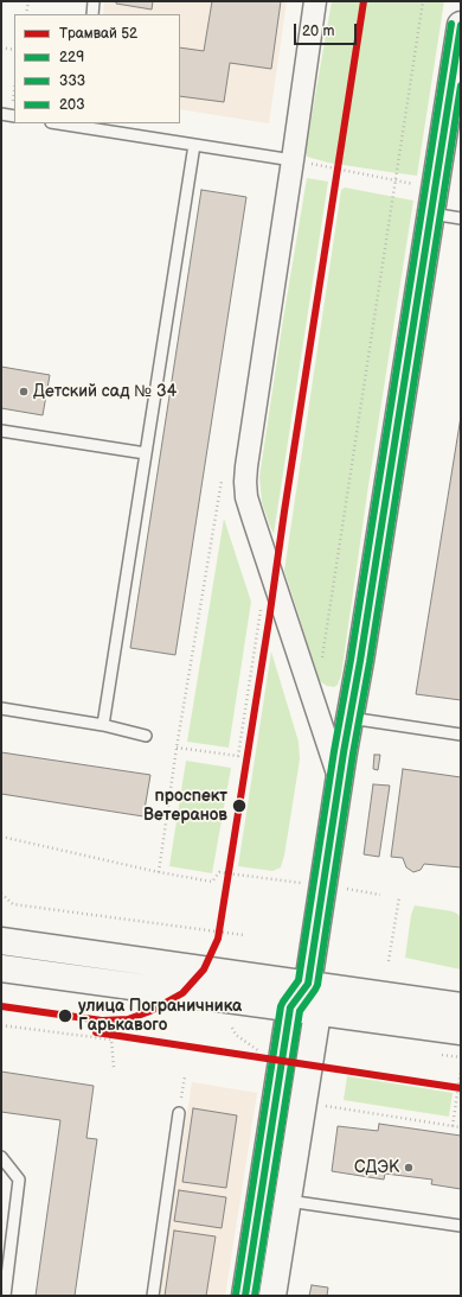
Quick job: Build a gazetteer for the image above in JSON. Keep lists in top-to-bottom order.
{
  "places": [
    "Детский сад № 34",
    "проспект Ветеранов",
    "улица Пограничника Гарькавого",
    "СДЭК"
  ],
  "lines": [
    "tram line 52",
    "transit line 203",
    "transit line 229",
    "transit line 333"
  ],
  "legend": [
    "Трамвай 52",
    "229",
    "333",
    "203"
  ],
  "scale_bar": "20 m"
}
